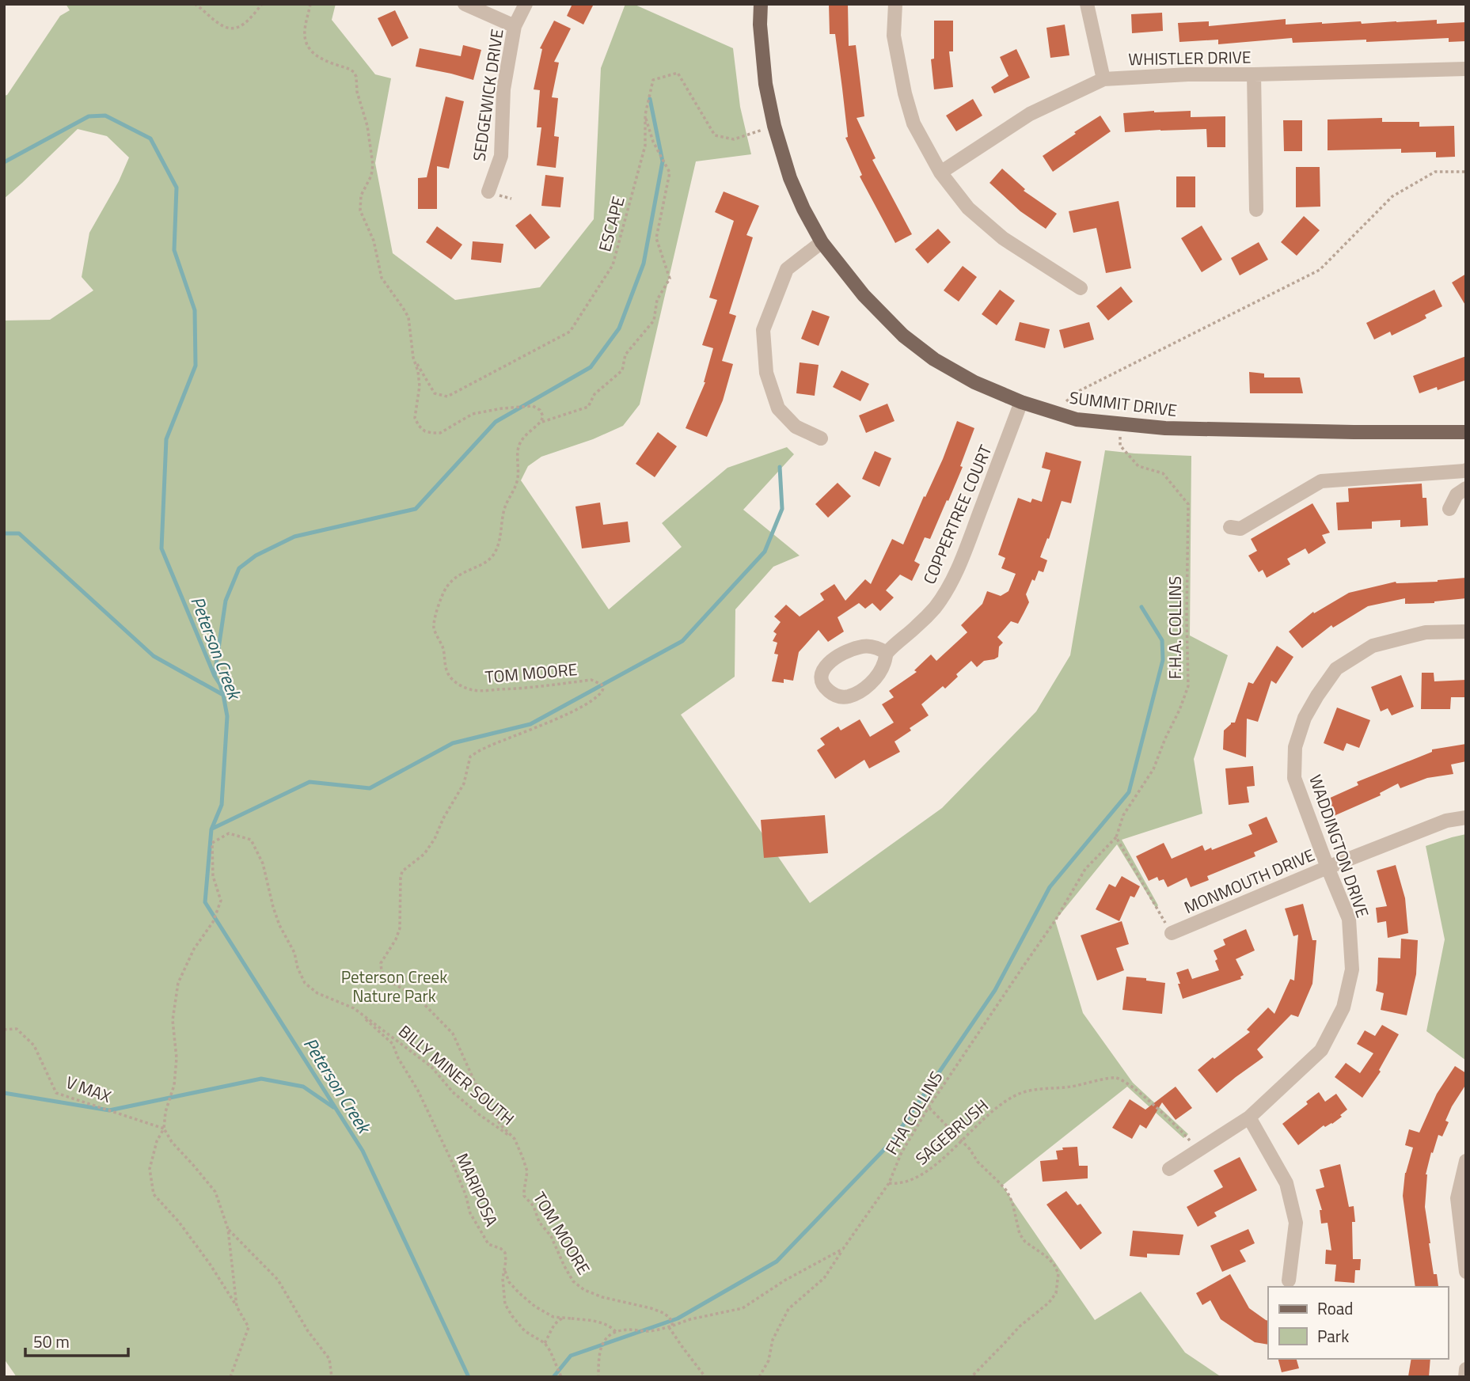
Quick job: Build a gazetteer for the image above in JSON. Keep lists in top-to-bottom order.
{
  "streets": {
    "main road": ["SUMMIT DRIVE"],
    "street": [
      "WHISTLER DRIVE",
      "SEDGEWICK DRIVE",
      "COPPERTREE COURT",
      "WADDINGTON DRIVE",
      "MONMOUTH DRIVE"
    ],
    "path": [
      "ESCAPE",
      "F.H.A. COLLINS",
      "TOM MOORE",
      "BILLY MINER SOUTH",
      "V MAX",
      "FHA COLLINS",
      "SAGEBRUSH",
      "MARIPOSA"
    ]
  },
  "crossings": [
    ["ESCAPE", "SUMMIT DRIVE"],
    ["SUMMIT DRIVE", "COPPERTREE COURT"],
    ["SUMMIT DRIVE", "F.H.A. COLLINS"],
    ["F.H.A. COLLINS", "FHA COLLINS"],
    ["TOM MOORE", "BILLY MINER SOUTH"],
    ["TOM MOORE", "FHA COLLINS"],
    ["WADDINGTON DRIVE", "MONMOUTH DRIVE"],
    ["WADDINGTON DRIVE", "SAGEBRUSH"],
    ["BILLY MINER SOUTH", "V MAX"],
    ["BILLY MINER SOUTH", "MARIPOSA"],
    ["FHA COLLINS", "SAGEBRUSH"]
  ],
  "water": ["Peterson Creek"],
  "parks": ["Peterson Creek Nature Park"],
  "legend": ["Road", "Park"],
  "scale_bar": "50 m"
}
